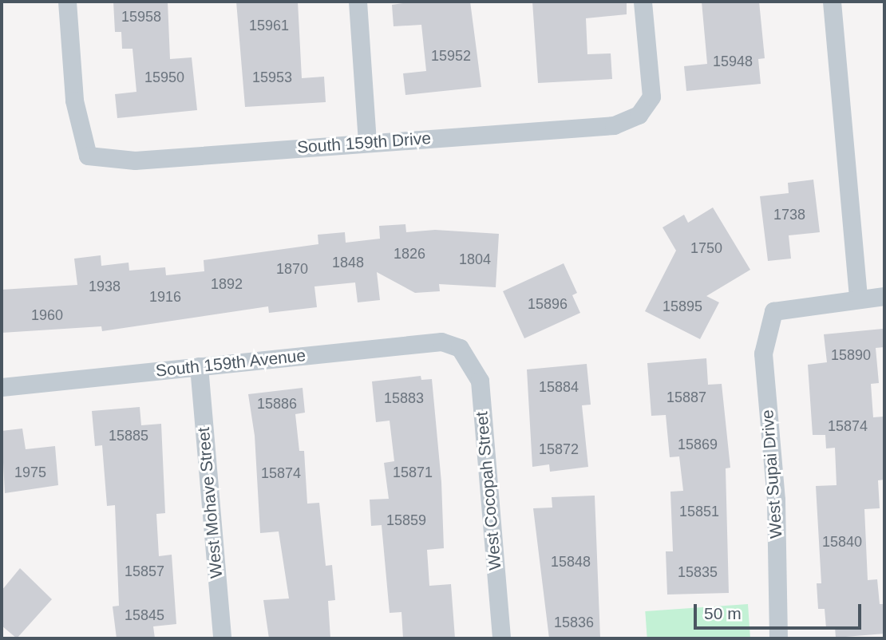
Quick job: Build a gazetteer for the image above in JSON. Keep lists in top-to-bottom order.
{
  "streets": {
    "street": [
      "South 159th Drive",
      "South 159th Avenue",
      "West Supai Drive",
      "West Cocopah Street",
      "West Mohave Street"
    ]
  },
  "crossings": [
    ["South 159th Avenue", "West Cocopah Street"],
    ["South 159th Avenue", "West Mohave Street"]
  ],
  "house_numbers": [
    "15958",
    "15961",
    "15952",
    "15948",
    "15950",
    "15953",
    "1738",
    "1750",
    "1826",
    "1804",
    "1848",
    "1870",
    "1892",
    "1938",
    "1916",
    "15896",
    "15895",
    "1960",
    "15890",
    "15884",
    "15887",
    "15883",
    "15886",
    "15874",
    "15885",
    "15869",
    "15872",
    "1975",
    "15871",
    "15874",
    "15851",
    "15859",
    "15840",
    "15848",
    "15857",
    "15835",
    "15845",
    "15836"
  ],
  "scale_bar": "50 m"
}
